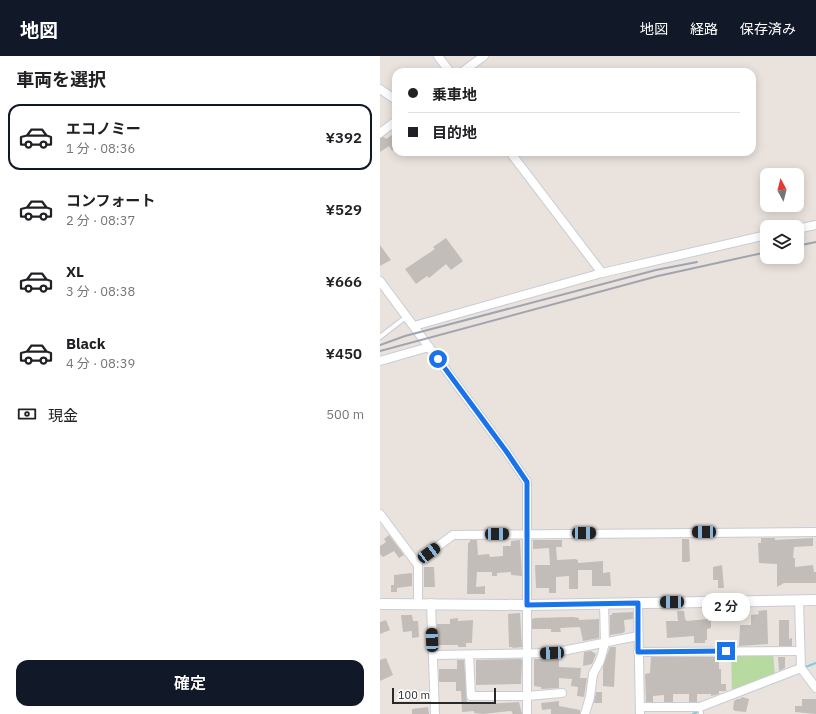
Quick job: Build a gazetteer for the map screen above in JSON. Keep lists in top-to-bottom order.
{
  "scale_bar": "100 m",
  "north": "top",
  "page": {
    "header": "地図",
    "nav": ["地図", "経路", "保存済み"],
    "heading": "車両を選択",
    "banner": ["乗車地", "目的地"],
    "list": [
      {
        "name": "エコノミー",
        "note": "1 分 · 08:36",
        "value": "¥392"
      },
      {
        "name": "コンフォート",
        "note": "2 分 · 08:37",
        "value": "¥529"
      },
      {
        "name": "XL",
        "note": "3 分 · 08:38",
        "value": "¥666"
      },
      {
        "name": "Black",
        "note": "4 分 · 08:39",
        "value": "¥450"
      }
    ],
    "pay": ["現金", "500 m"],
    "bubble": "2 分",
    "buttons": "確定",
    "scale": "100 m"
  }
}
